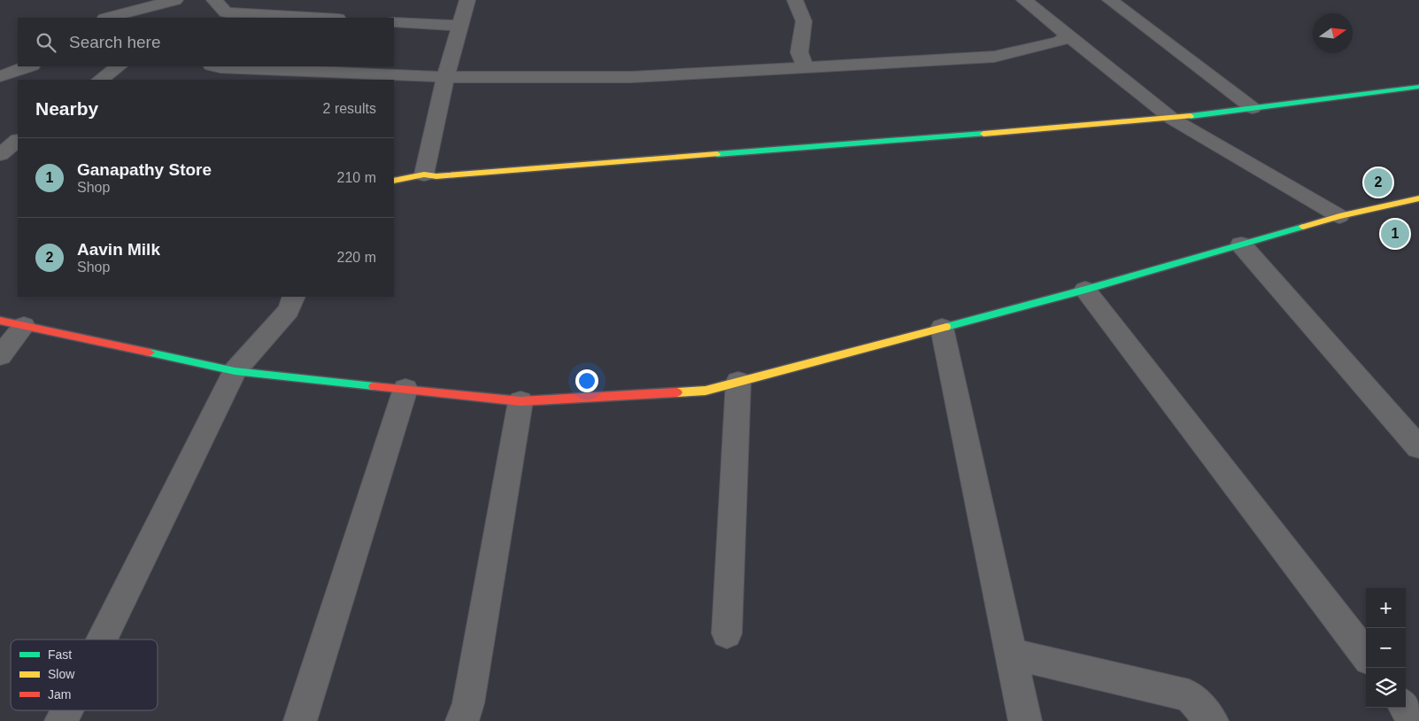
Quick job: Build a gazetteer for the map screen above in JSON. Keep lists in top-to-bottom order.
{
  "legend": ["Fast", "Slow", "Jam"],
  "north": "right",
  "page": {
    "search": "Search here",
    "heading": ["Nearby", "2 results"],
    "list": [
      {
        "mark": "1",
        "name": "Ganapathy Store",
        "note": "Shop",
        "value": "210 m"
      },
      {
        "mark": "2",
        "name": "Aavin Milk",
        "note": "Shop",
        "value": "220 m"
      }
    ],
    "pins": ["2", "1"],
    "map_buttons": ["+", "−"]
  }
}
